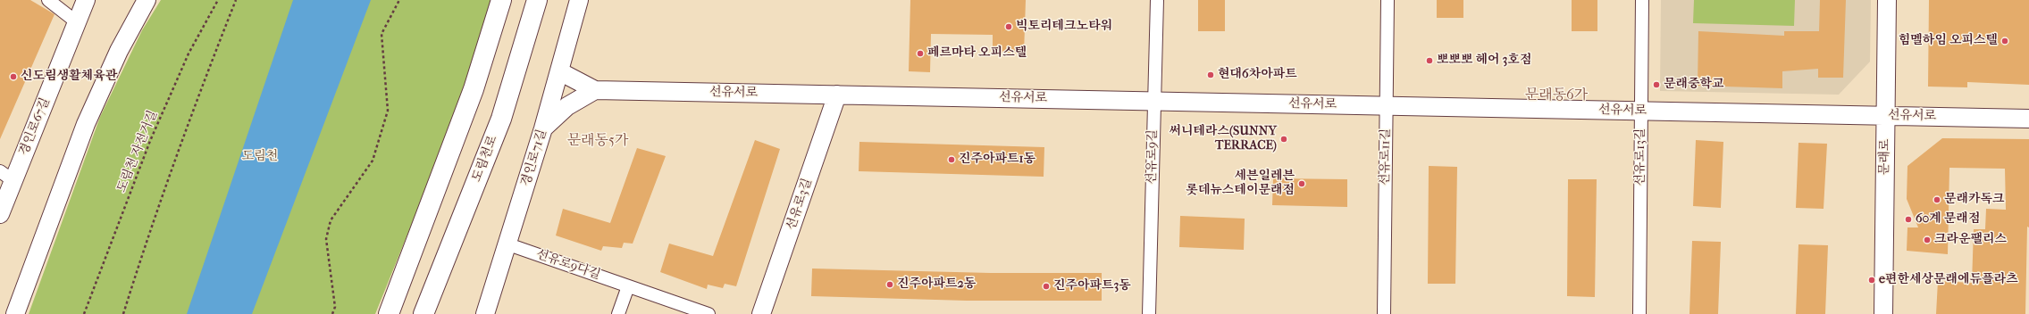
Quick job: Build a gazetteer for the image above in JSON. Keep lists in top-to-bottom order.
{
  "streets": {
    "main road": ["도림천로"],
    "street": [
      "선유서로",
      "경인로67길",
      "선유로9길",
      "선유로11길",
      "선유로13길",
      "문래로",
      "경인로71길",
      "선유로3길",
      "선유로9다길"
    ],
    "path": ["도림천 자전거길"]
  },
  "crossings": [
    ["선유서로", "선유로9길"],
    ["선유서로", "선유로11길"],
    ["선유서로", "선유로13길"],
    ["선유서로", "문래로"],
    ["선유서로", "경인로71길"],
    ["선유서로", "선유로3길"],
    ["경인로71길", "선유로9다길"]
  ],
  "districts": ["문래동6가", "문래동5가"],
  "parks": ["도림천"],
  "places": [
    "빅토리테크노타워",
    "힘멜하임 오피스텔",
    "페르마타 오피스텔",
    "뽀뽀뽀 헤어 3호점",
    "현대6차아파트",
    "신도림생활체육관",
    "문래중학교",
    "써니테라스(SUNNY TERRACE)",
    "진주아파트1동",
    "세븐일레븐 롯데뉴스테이문래점",
    "문래카독크",
    "60계 문래점",
    "크라운팰리스",
    "e편한세상문래에듀플라츠",
    "진주아파트2동",
    "진주아파트3동"
  ]
}
